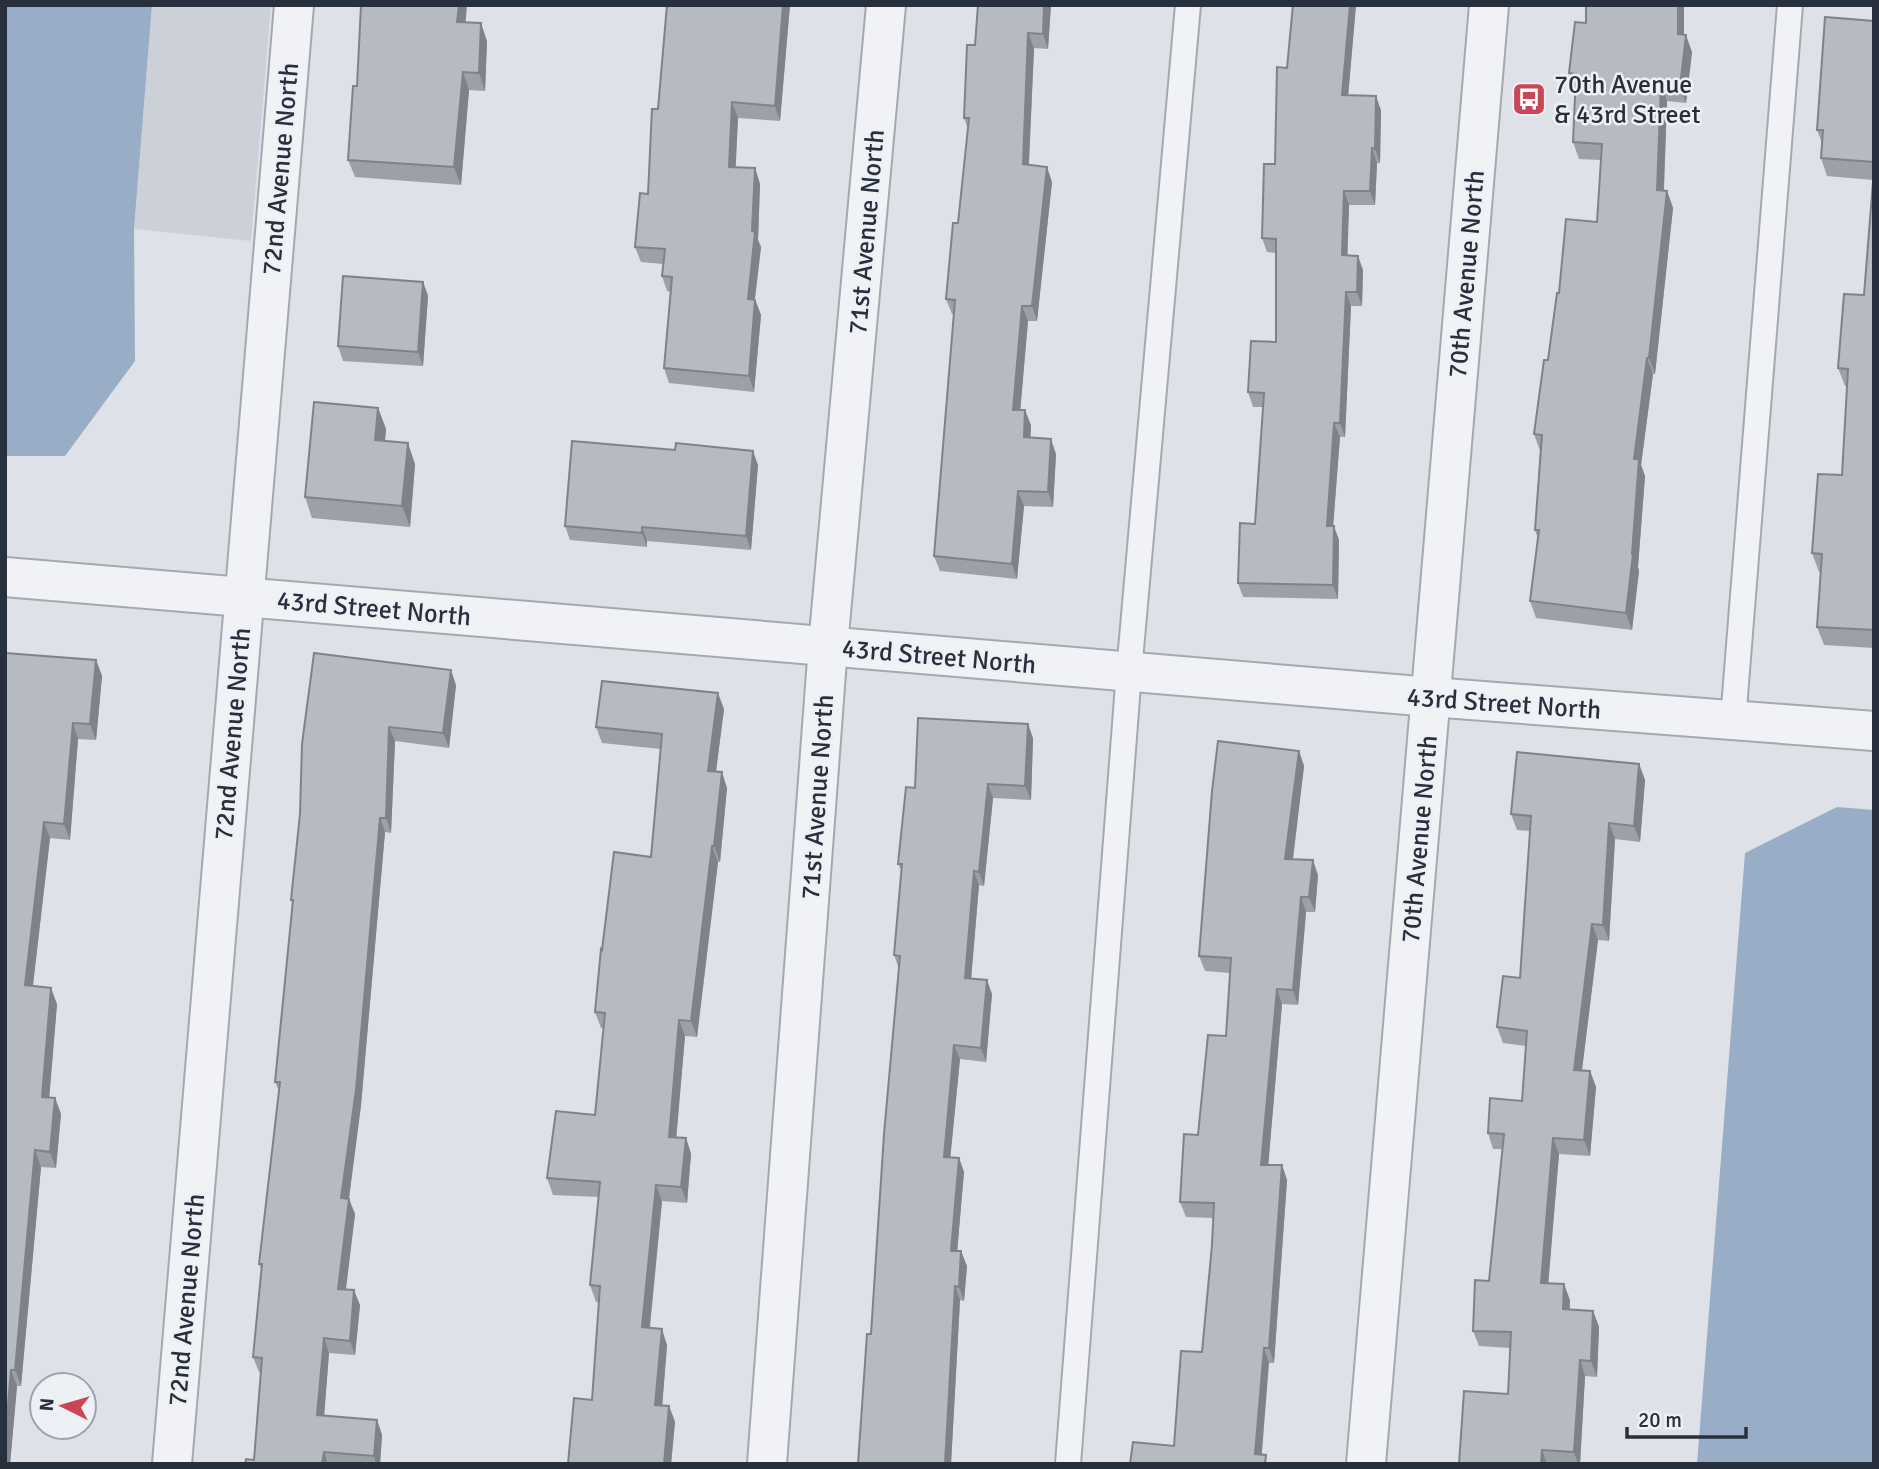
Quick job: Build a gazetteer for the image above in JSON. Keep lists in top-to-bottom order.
{
  "streets": {
    "street": [
      "72nd Avenue North",
      "71st Avenue North",
      "70th Avenue North",
      "43rd Street North"
    ]
  },
  "crossings": [
    ["72nd Avenue North", "43rd Street North"],
    ["71st Avenue North", "43rd Street North"],
    ["70th Avenue North", "43rd Street North"]
  ],
  "places": {
    "bus stop": ["70th Avenue & 43rd Street"]
  },
  "scale_bar": "20 m",
  "north": "left"
}
